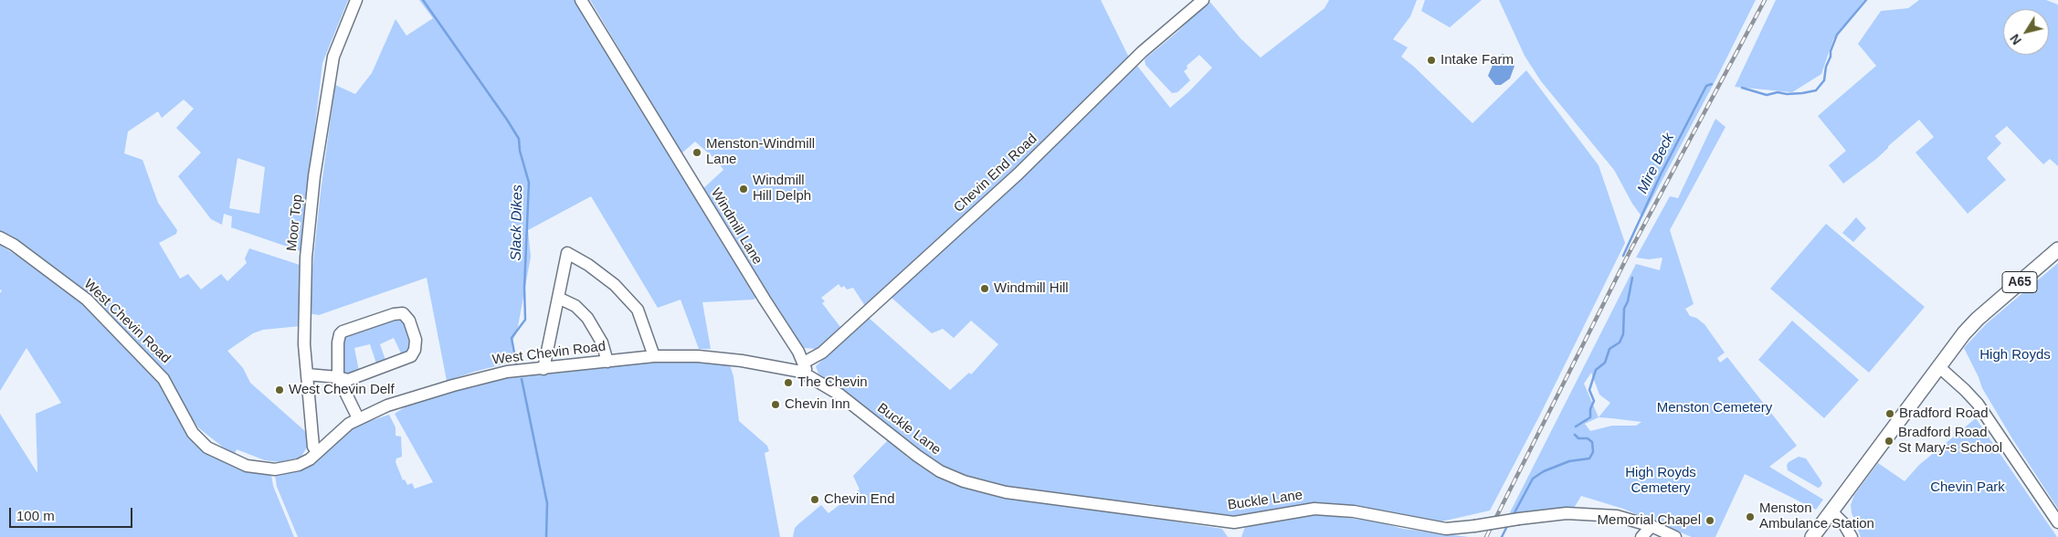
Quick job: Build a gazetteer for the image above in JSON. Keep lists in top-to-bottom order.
{
  "streets": {
    "main road": ["A65"],
    "street": [
      "Chevin End Road",
      "Moor Top",
      "Windmill Lane",
      "West Chevin Road",
      "Buckle Lane"
    ]
  },
  "crossings": [
    ["Chevin End Road", "Windmill Lane"],
    ["Moor Top", "West Chevin Road"],
    ["Windmill Lane", "West Chevin Road"],
    ["Windmill Lane", "Buckle Lane"],
    ["West Chevin Road", "Buckle Lane"]
  ],
  "water": ["Mire Beck", "Slack Dikes"],
  "parks": [
    "High Royds",
    "Menston Cemetery",
    "High Royds Cemetery",
    "Chevin Park"
  ],
  "places": [
    "Intake Farm",
    "Menston-Windmill Lane",
    "Windmill Hill Delph",
    "Windmill Hill",
    "The Chevin",
    "West Chevin Delf",
    "Chevin Inn",
    "Bradford Road",
    "Bradford Road St Mary-s School",
    "Chevin End",
    "Menston Ambulance Station",
    "Memorial Chapel"
  ],
  "scale_bar": "100 m",
  "north": "bottom left"
}
